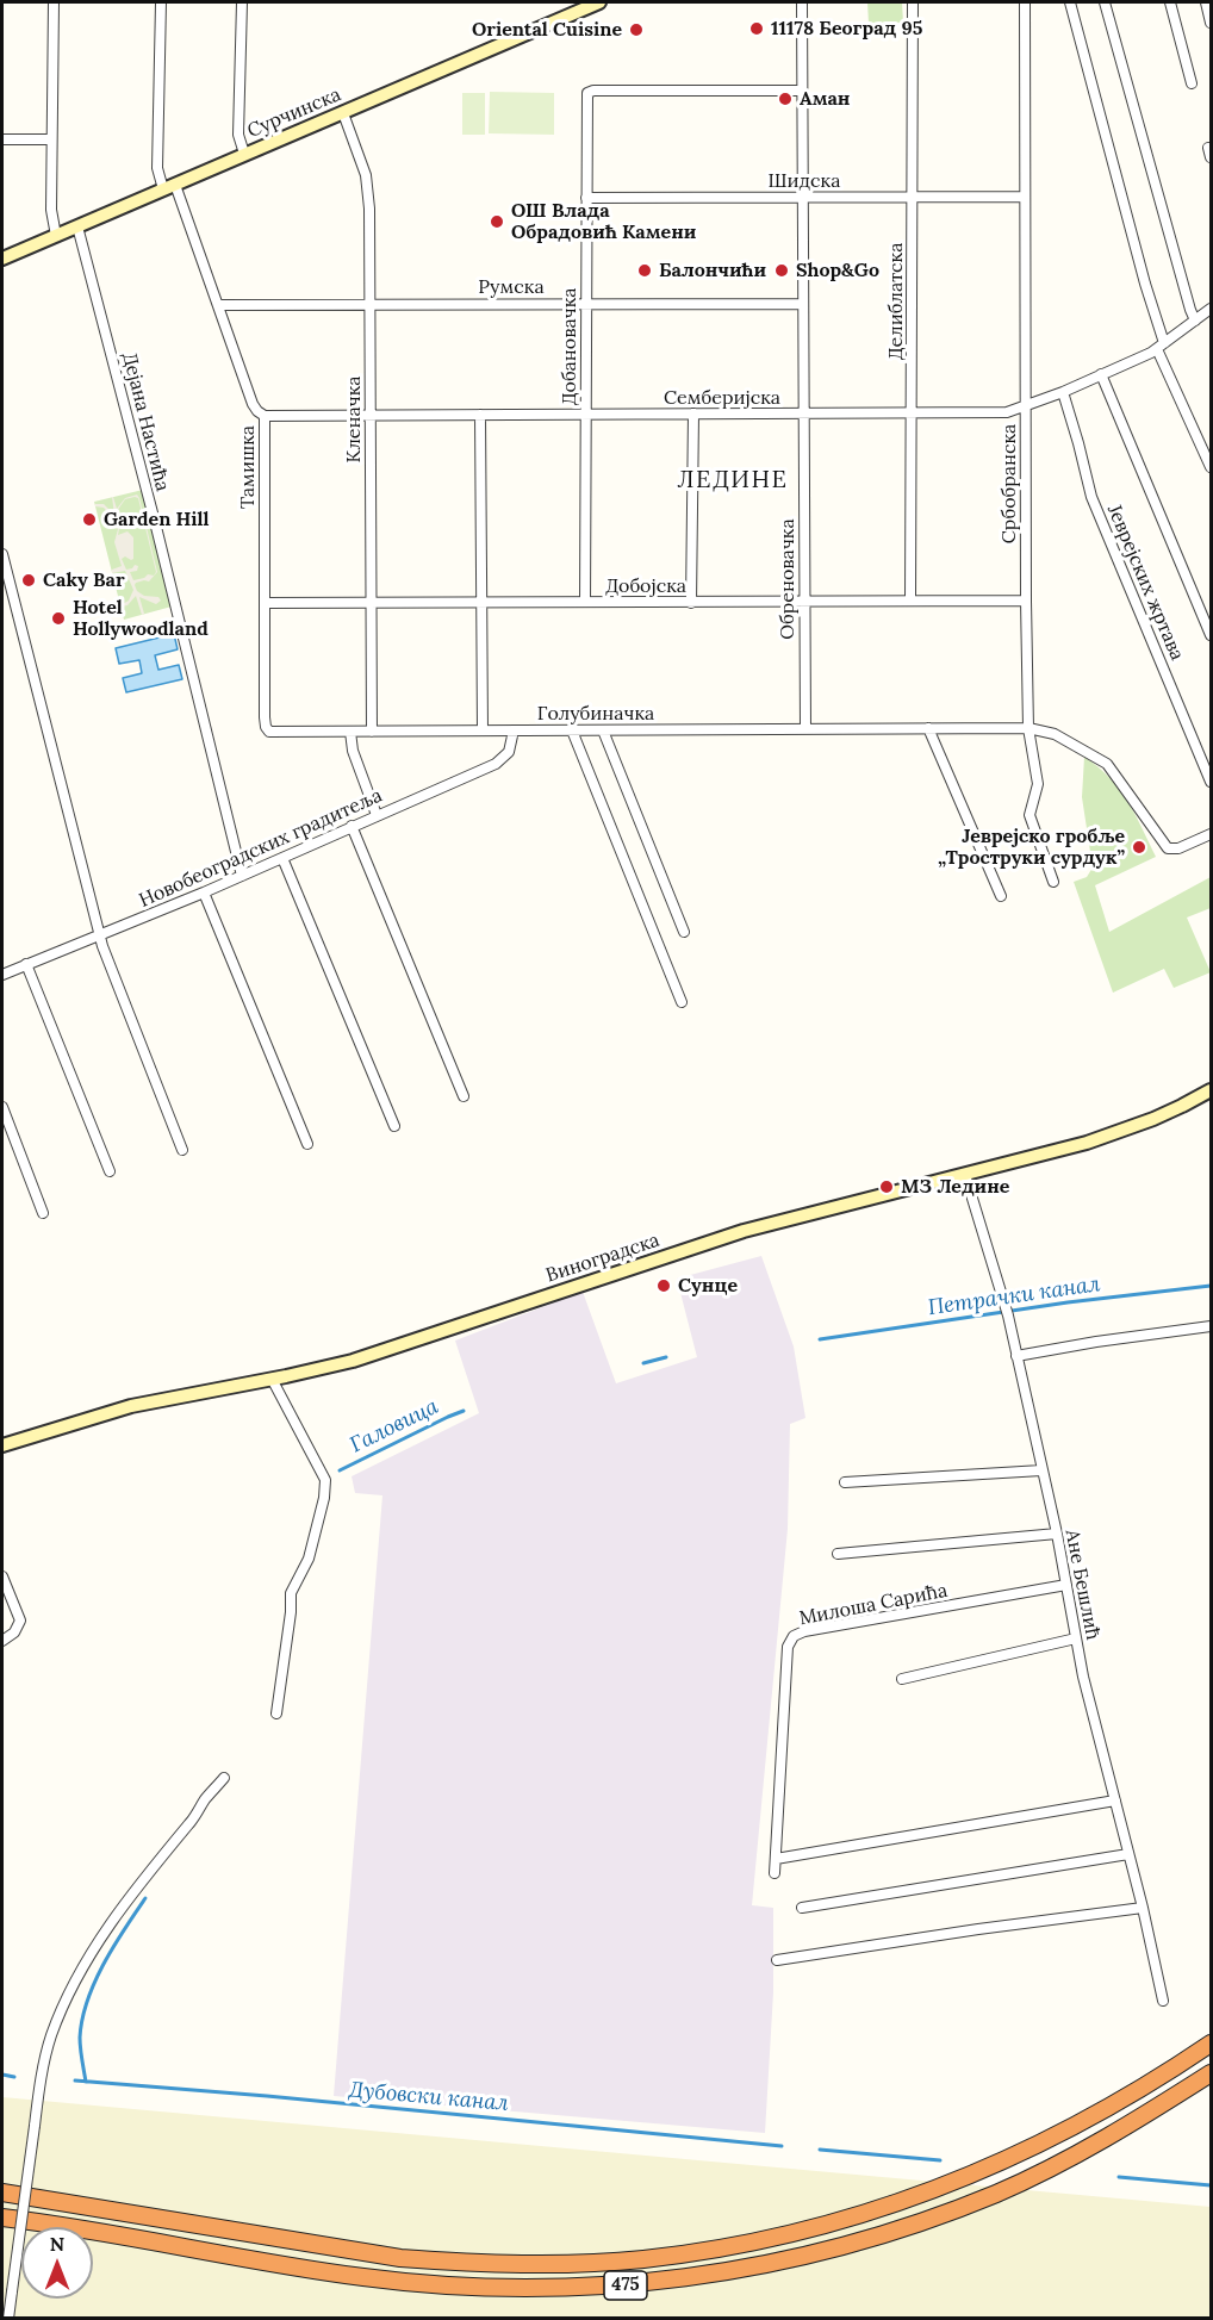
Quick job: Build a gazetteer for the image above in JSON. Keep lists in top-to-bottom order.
{
  "streets": {
    "highway": ["475"],
    "street": [
      "Сурчинска",
      "Шидска",
      "Румска",
      "Делиблатска",
      "Добановачка",
      "Семберијска",
      "Кленачка",
      "Дејана Настића",
      "Тамишка",
      "Србобранска",
      "Обреновачка",
      "Јеврејских жртава",
      "Добојска",
      "Голубиначка",
      "Новобеоградских градитеља",
      "Виноградска",
      "Ане Бешлић",
      "Милоша Сарића"
    ]
  },
  "crossings": [
    ["Сурчинска", "Кленачка"],
    ["Сурчинска", "Дејана Настића"],
    ["Сурчинска", "Тамишка"],
    ["Шидска", "Делиблатска"],
    ["Шидска", "Добановачка"],
    ["Шидска", "Србобранска"],
    ["Шидска", "Обреновачка"],
    ["Румска", "Добановачка"],
    ["Румска", "Кленачка"],
    ["Румска", "Тамишка"],
    ["Румска", "Обреновачка"],
    ["Делиблатска", "Семберијска"],
    ["Делиблатска", "Добојска"],
    ["Добановачка", "Семберијска"],
    ["Добановачка", "Обреновачка"],
    ["Добановачка", "Добојска"],
    ["Семберијска", "Кленачка"],
    ["Семберијска", "Тамишка"],
    ["Семберијска", "Србобранска"],
    ["Семберијска", "Обреновачка"],
    ["Семберијска", "Јеврејских жртава"],
    ["Кленачка", "Добојска"],
    ["Кленачка", "Голубиначка"],
    ["Дејана Настића", "Новобеоградских градитеља"],
    ["Тамишка", "Добојска"],
    ["Тамишка", "Голубиначка"],
    ["Србобранска", "Добојска"],
    ["Србобранска", "Голубиначка"],
    ["Обреновачка", "Добојска"],
    ["Обреновачка", "Голубиначка"],
    ["Голубиначка", "Новобеоградских градитеља"],
    ["Виноградска", "Ане Бешлић"],
    ["Ане Бешлић", "Милоша Сарића"]
  ],
  "districts": ["ЛЕДИНЕ"],
  "water": ["Петрачки канал", "Галовица", "Дубовски канал"],
  "places": [
    "11178 Београд 95",
    "Oriental Cuisine",
    "Аман",
    "ОШ Влада Обрадовић Камени",
    "Балончићи",
    "Shop&Go",
    "Garden Hill",
    "Caky Bar",
    "Hotel Hollywoodland",
    "Јеврејско гробље „Троструки сурдук”",
    "МЗ Ледине",
    "Сунце"
  ],
  "north": "top"
}
